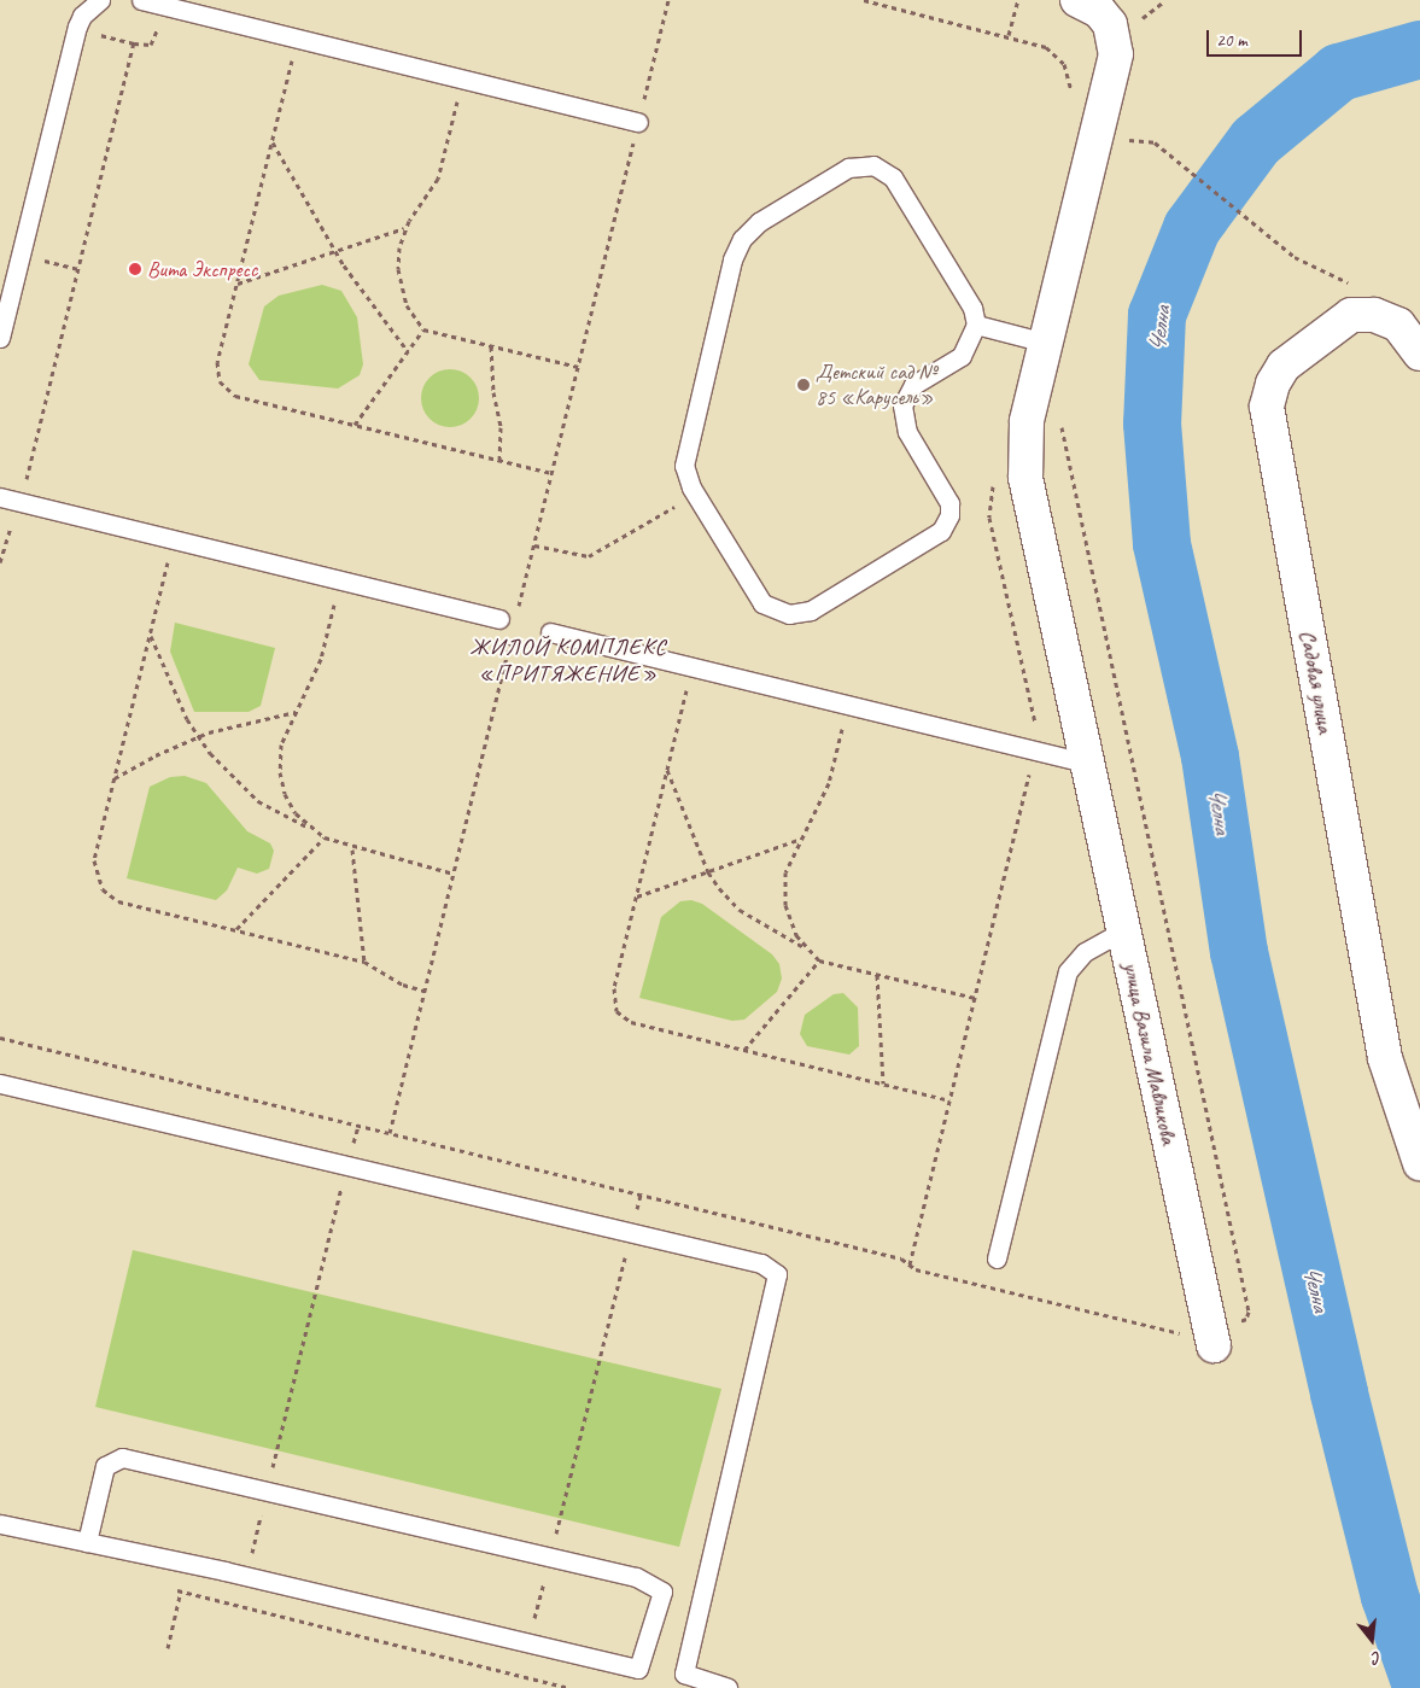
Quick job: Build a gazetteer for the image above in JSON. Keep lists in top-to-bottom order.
{
  "streets": {
    "street": ["Садовая улица", "улица Вазила Мавликова"]
  },
  "districts": ["ЖИЛОЙ КОМПЛЕКС «ПРИТЯЖЕНИЕ»"],
  "water": ["Челна"],
  "places": ["Вита Экспресс", "Детский сад № 85 «Карусель»"],
  "scale_bar": "20 m",
  "north": "bottom"
}
